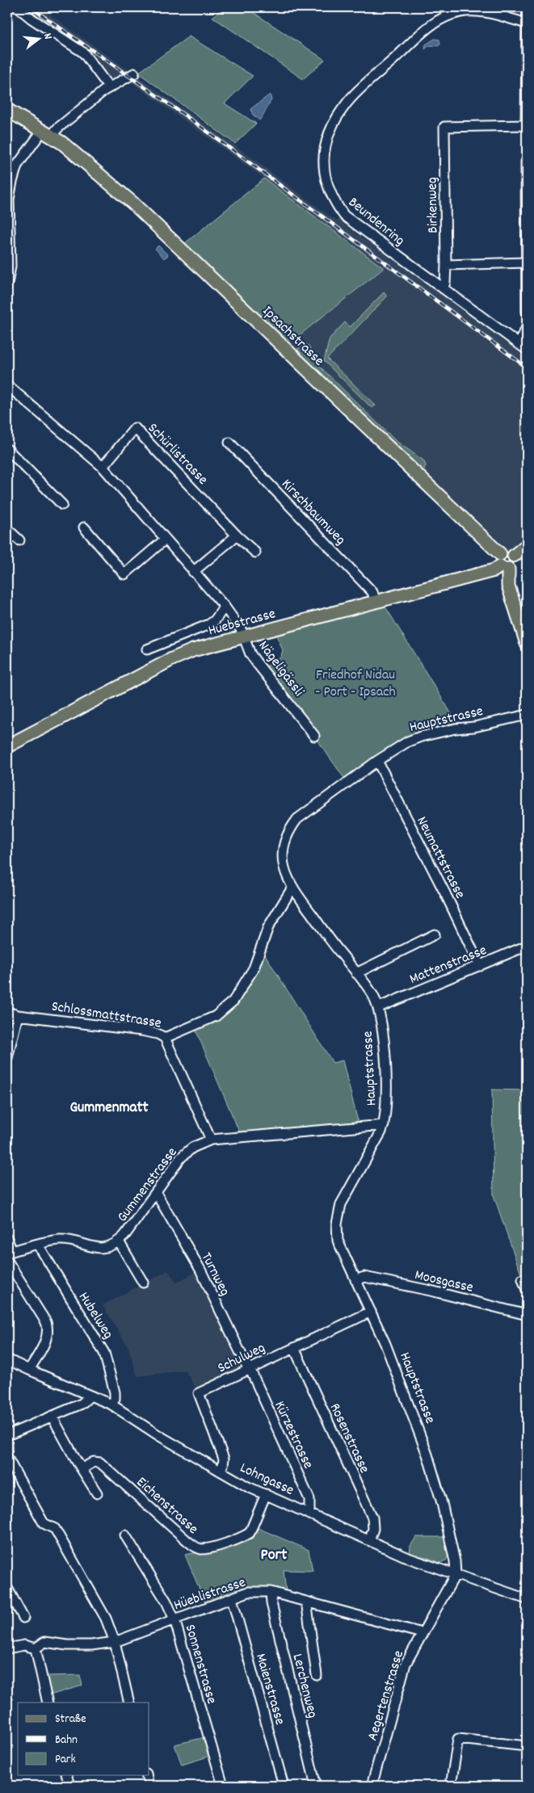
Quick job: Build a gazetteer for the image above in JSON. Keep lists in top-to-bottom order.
{
  "streets": {
    "main road": ["Ipsachstrasse", "Huebstrasse"],
    "street": [
      "Birkenweg",
      "Beundenring",
      "Schürlistrasse",
      "Kirschbaumweg",
      "Nägeligässli",
      "Hauptstrasse",
      "Neumattstrasse",
      "Mattenstrasse",
      "Schlossmattstrasse",
      "Gummenstrasse",
      "Turnweg",
      "Moosgasse",
      "Hubelweg",
      "Schulweg",
      "Kürzestrasse",
      "Rosenstrasse",
      "Lohngasse",
      "Eichenstrasse",
      "Hüeblistrasse",
      "Sonnenstrasse",
      "Lerchenweg",
      "Maienstrasse",
      "Aegertenstrasse"
    ]
  },
  "crossings": [
    ["Birkenweg", "Beundenring"],
    ["Ipsachstrasse", "Huebstrasse"],
    ["Kirschbaumweg", "Huebstrasse"],
    ["Huebstrasse", "Nägeligässli"],
    ["Hauptstrasse", "Neumattstrasse"],
    ["Hauptstrasse", "Mattenstrasse"],
    ["Hauptstrasse", "Schlossmattstrasse"],
    ["Hauptstrasse", "Gummenstrasse"],
    ["Hauptstrasse", "Moosgasse"],
    ["Hauptstrasse", "Schulweg"],
    ["Hauptstrasse", "Lohngasse"],
    ["Hauptstrasse", "Aegertenstrasse"],
    ["Neumattstrasse", "Mattenstrasse"],
    ["Gummenstrasse", "Turnweg"],
    ["Gummenstrasse", "Hubelweg"],
    ["Turnweg", "Schulweg"],
    ["Turnweg", "Kürzestrasse"],
    ["Hubelweg", "Lohngasse"],
    ["Schulweg", "Kürzestrasse"],
    ["Schulweg", "Rosenstrasse"],
    ["Schulweg", "Lohngasse"],
    ["Kürzestrasse", "Lohngasse"],
    ["Rosenstrasse", "Lohngasse"],
    ["Lohngasse", "Eichenstrasse"],
    ["Lohngasse", "Aegertenstrasse"],
    ["Hüeblistrasse", "Sonnenstrasse"],
    ["Hüeblistrasse", "Lerchenweg"],
    ["Hüeblistrasse", "Maienstrasse"],
    ["Hüeblistrasse", "Aegertenstrasse"]
  ],
  "districts": ["Gummenmatt", "Port"],
  "parks": ["Friedhof Nidau - Port - Ipsach"],
  "legend": ["Straße", "Bahn", "Park"],
  "north": "right"
}
